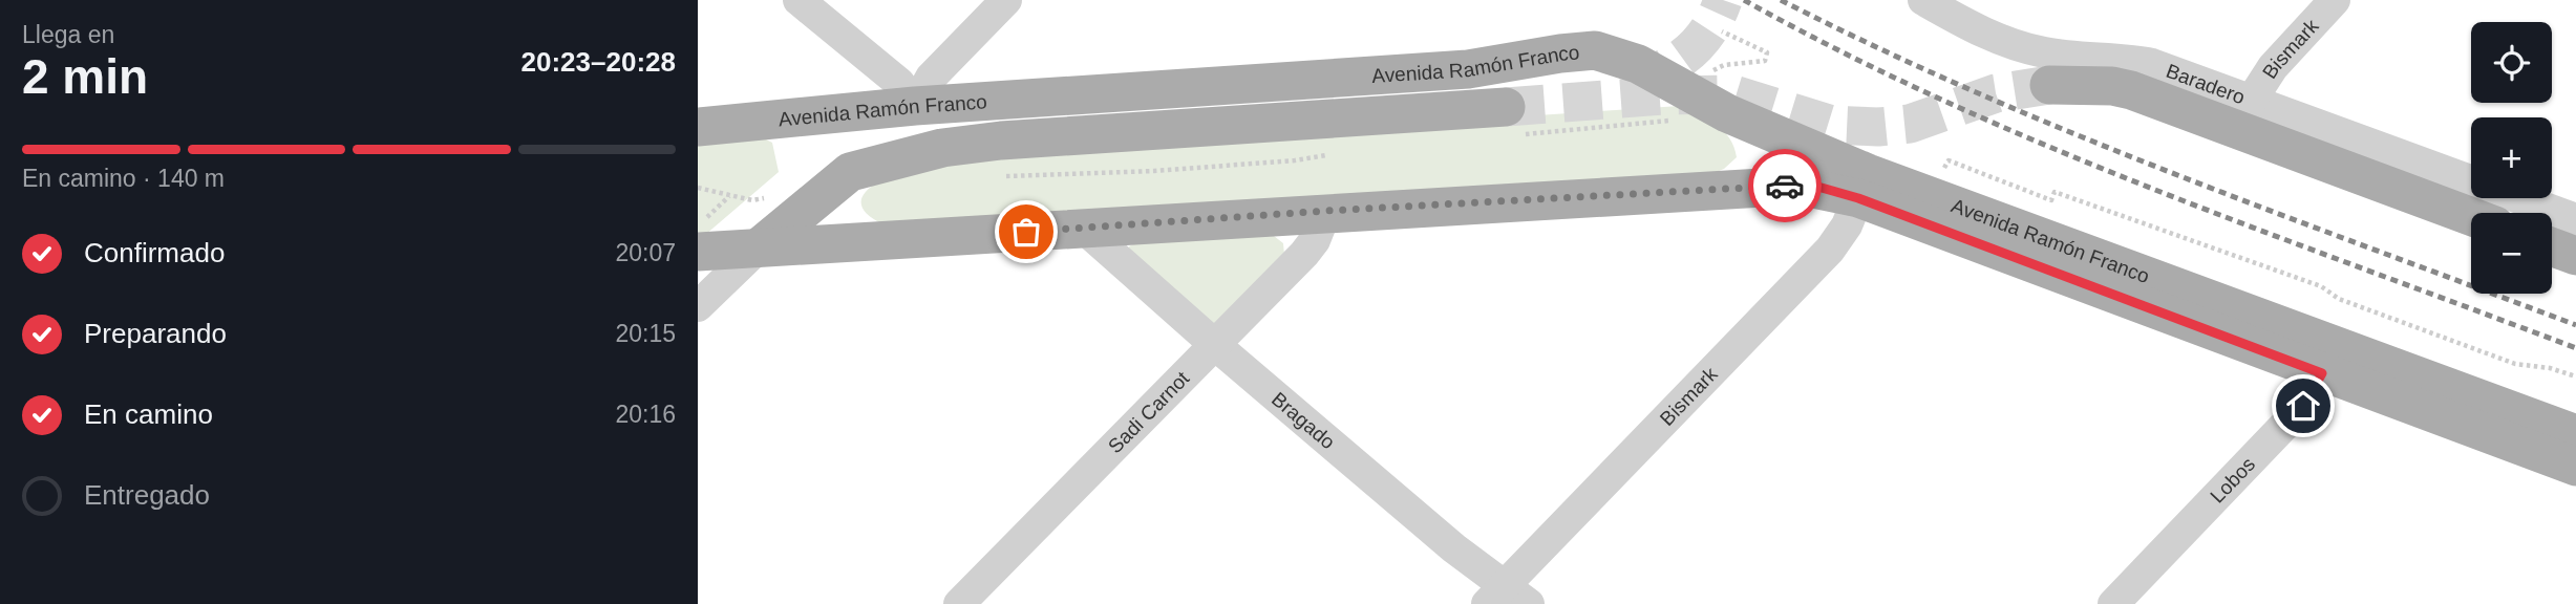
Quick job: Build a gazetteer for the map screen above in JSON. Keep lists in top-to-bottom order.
{
  "streets": {
    "main road": ["Avenida Ramón Franco"],
    "street": [
      "Bismark",
      "Baradero",
      "Sadi Carnot",
      "Bragado",
      "Lobos"
    ]
  },
  "crossings": [
    ["Bismark", "Avenida Ramón Franco"],
    ["Bismark", "Baradero"],
    ["Bismark", "Bragado"],
    ["Avenida Ramón Franco", "Sadi Carnot"],
    ["Avenida Ramón Franco", "Bragado"],
    ["Avenida Ramón Franco", "Lobos"],
    ["Sadi Carnot", "Bragado"]
  ],
  "page": {
    "heading": ["2 min", "Llega en", "20:23–20:28"],
    "map_buttons": ["+", "−"],
    "bar": "En camino · 140 m",
    "list": [
      ["Confirmado", "20:07"],
      ["Preparando", "20:15"],
      ["En camino", "20:16"],
      "Entregado"
    ]
  }
}
